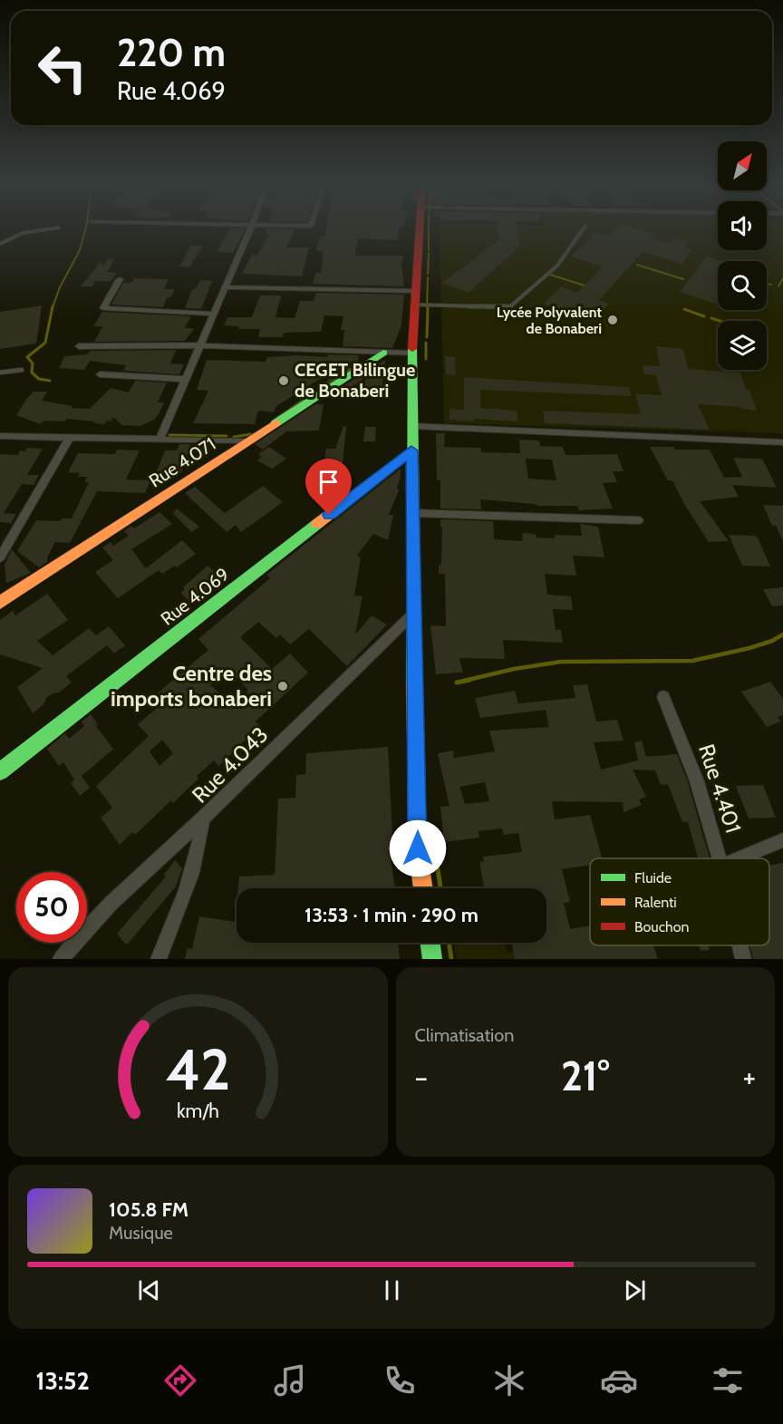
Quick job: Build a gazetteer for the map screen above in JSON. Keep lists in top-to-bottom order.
{
  "streets": {
    "main road": ["Rue 4.071", "Rue 4.069"],
    "street": ["Rue 4.043", "Rue 4.401"]
  },
  "places": ["Lycée Polyvalent de Bonaberi", "CEGET Bilingue de Bonaberi", "Centre des imports bonaberi"],
  "legend": ["Fluide", "Ralenti", "Bouchon"],
  "north": "top right",
  "page": {
    "turn": ["220 m", "Rue 4.069"],
    "limit": "50",
    "trip": "13:53 · 1 min · 290 m",
    "tile": "Climatisation",
    "heat": ["−", "21°", "+"],
    "song": ["105.8 FM", "Musique"],
    "tabs": "13:52",
    "gauge": ["42", "km/h"]
  }
}
